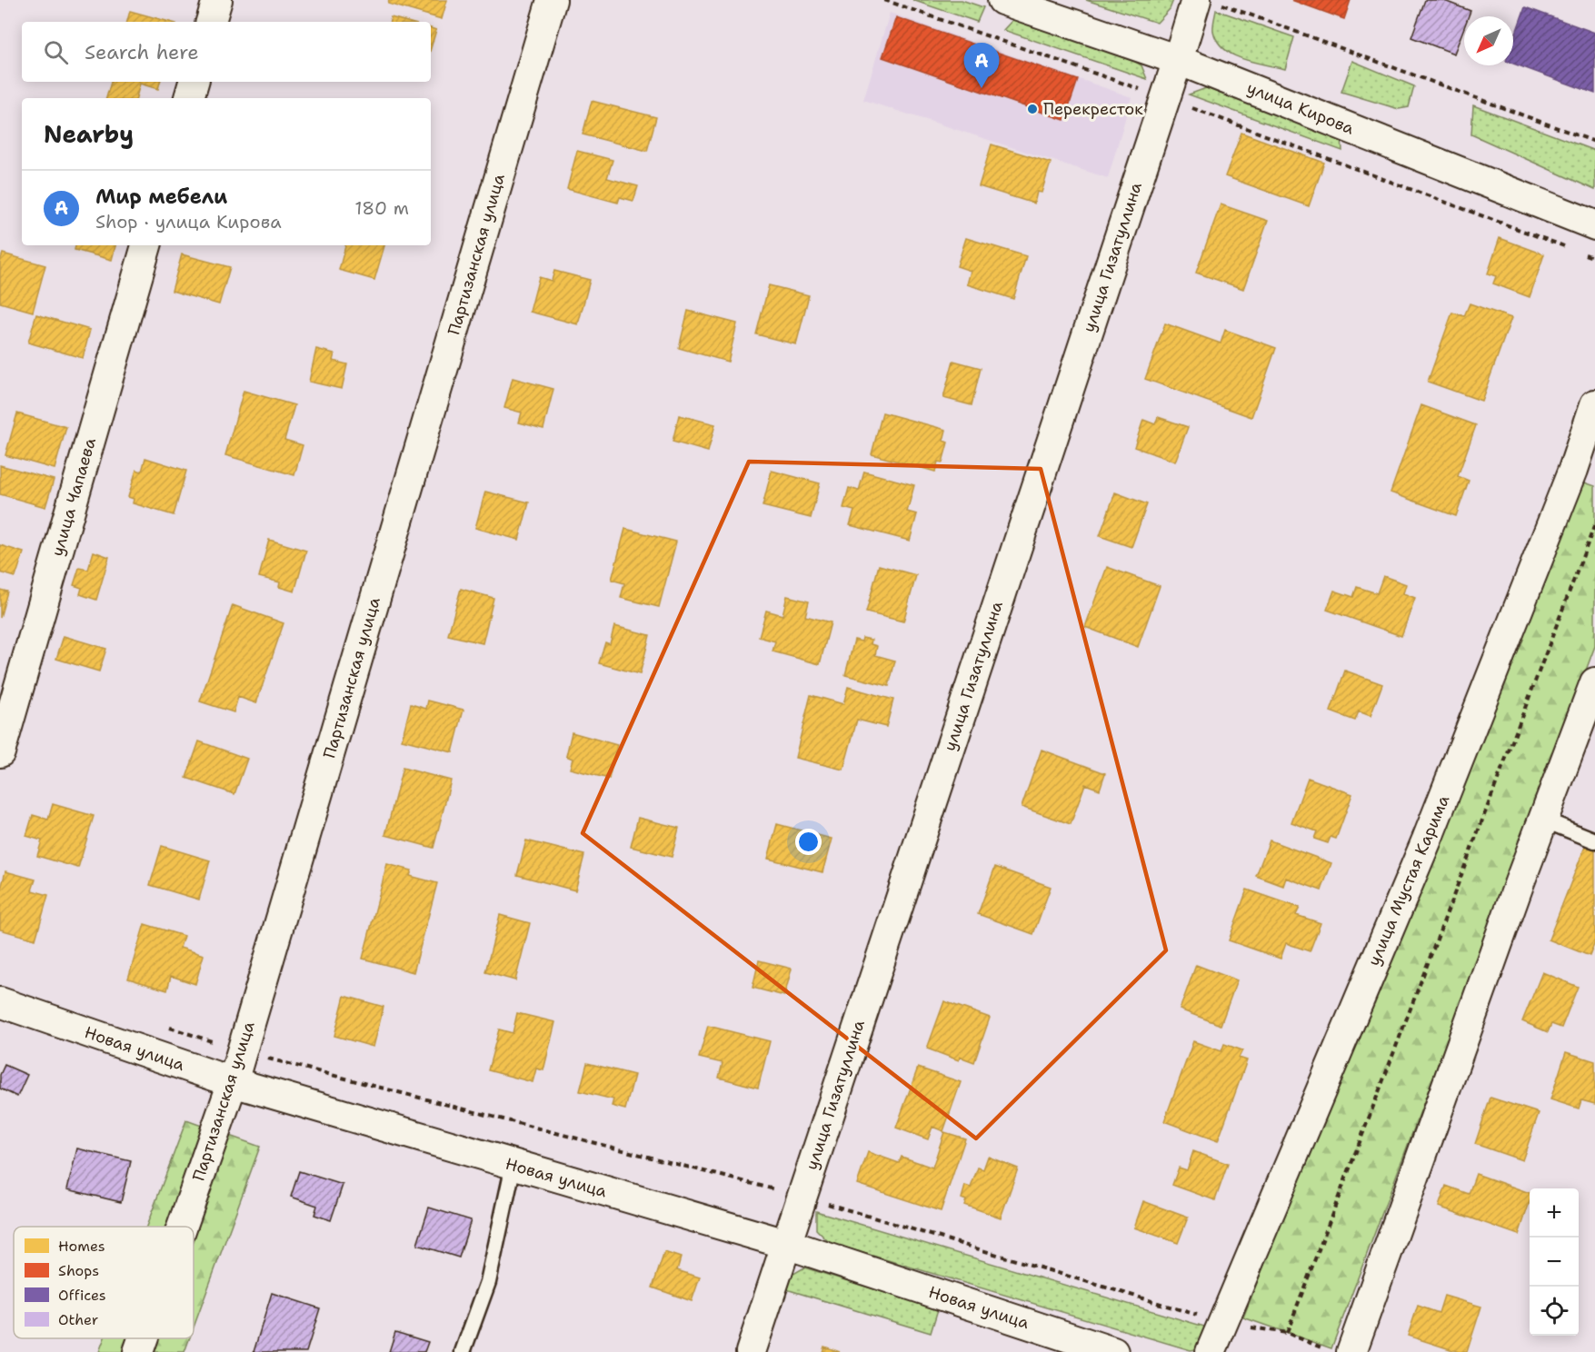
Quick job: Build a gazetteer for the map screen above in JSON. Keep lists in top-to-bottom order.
{
  "streets": {
    "street": [
      "улица Кирова",
      "Партизанская улица",
      "улица Гизатуллина",
      "улица Чапаева",
      "улица Мустая Карима",
      "Новая улица"
    ]
  },
  "crossings": [
    ["улица Кирова", "улица Гизатуллина"],
    ["Партизанская улица", "Новая улица"],
    ["улица Гизатуллина", "Новая улица"]
  ],
  "places": ["Перекресток"],
  "legend": [
    "Homes",
    "Shops",
    "Offices",
    "Other"
  ],
  "north": "bottom left",
  "page": {
    "search": "Search here",
    "pins": "A",
    "heading": "Nearby",
    "list": [
      {
        "mark": "A",
        "name": "Мир мебели",
        "note": "Shop · улица Кирова",
        "value": "180 m"
      }
    ],
    "map_buttons": ["+", "−"]
  }
}
